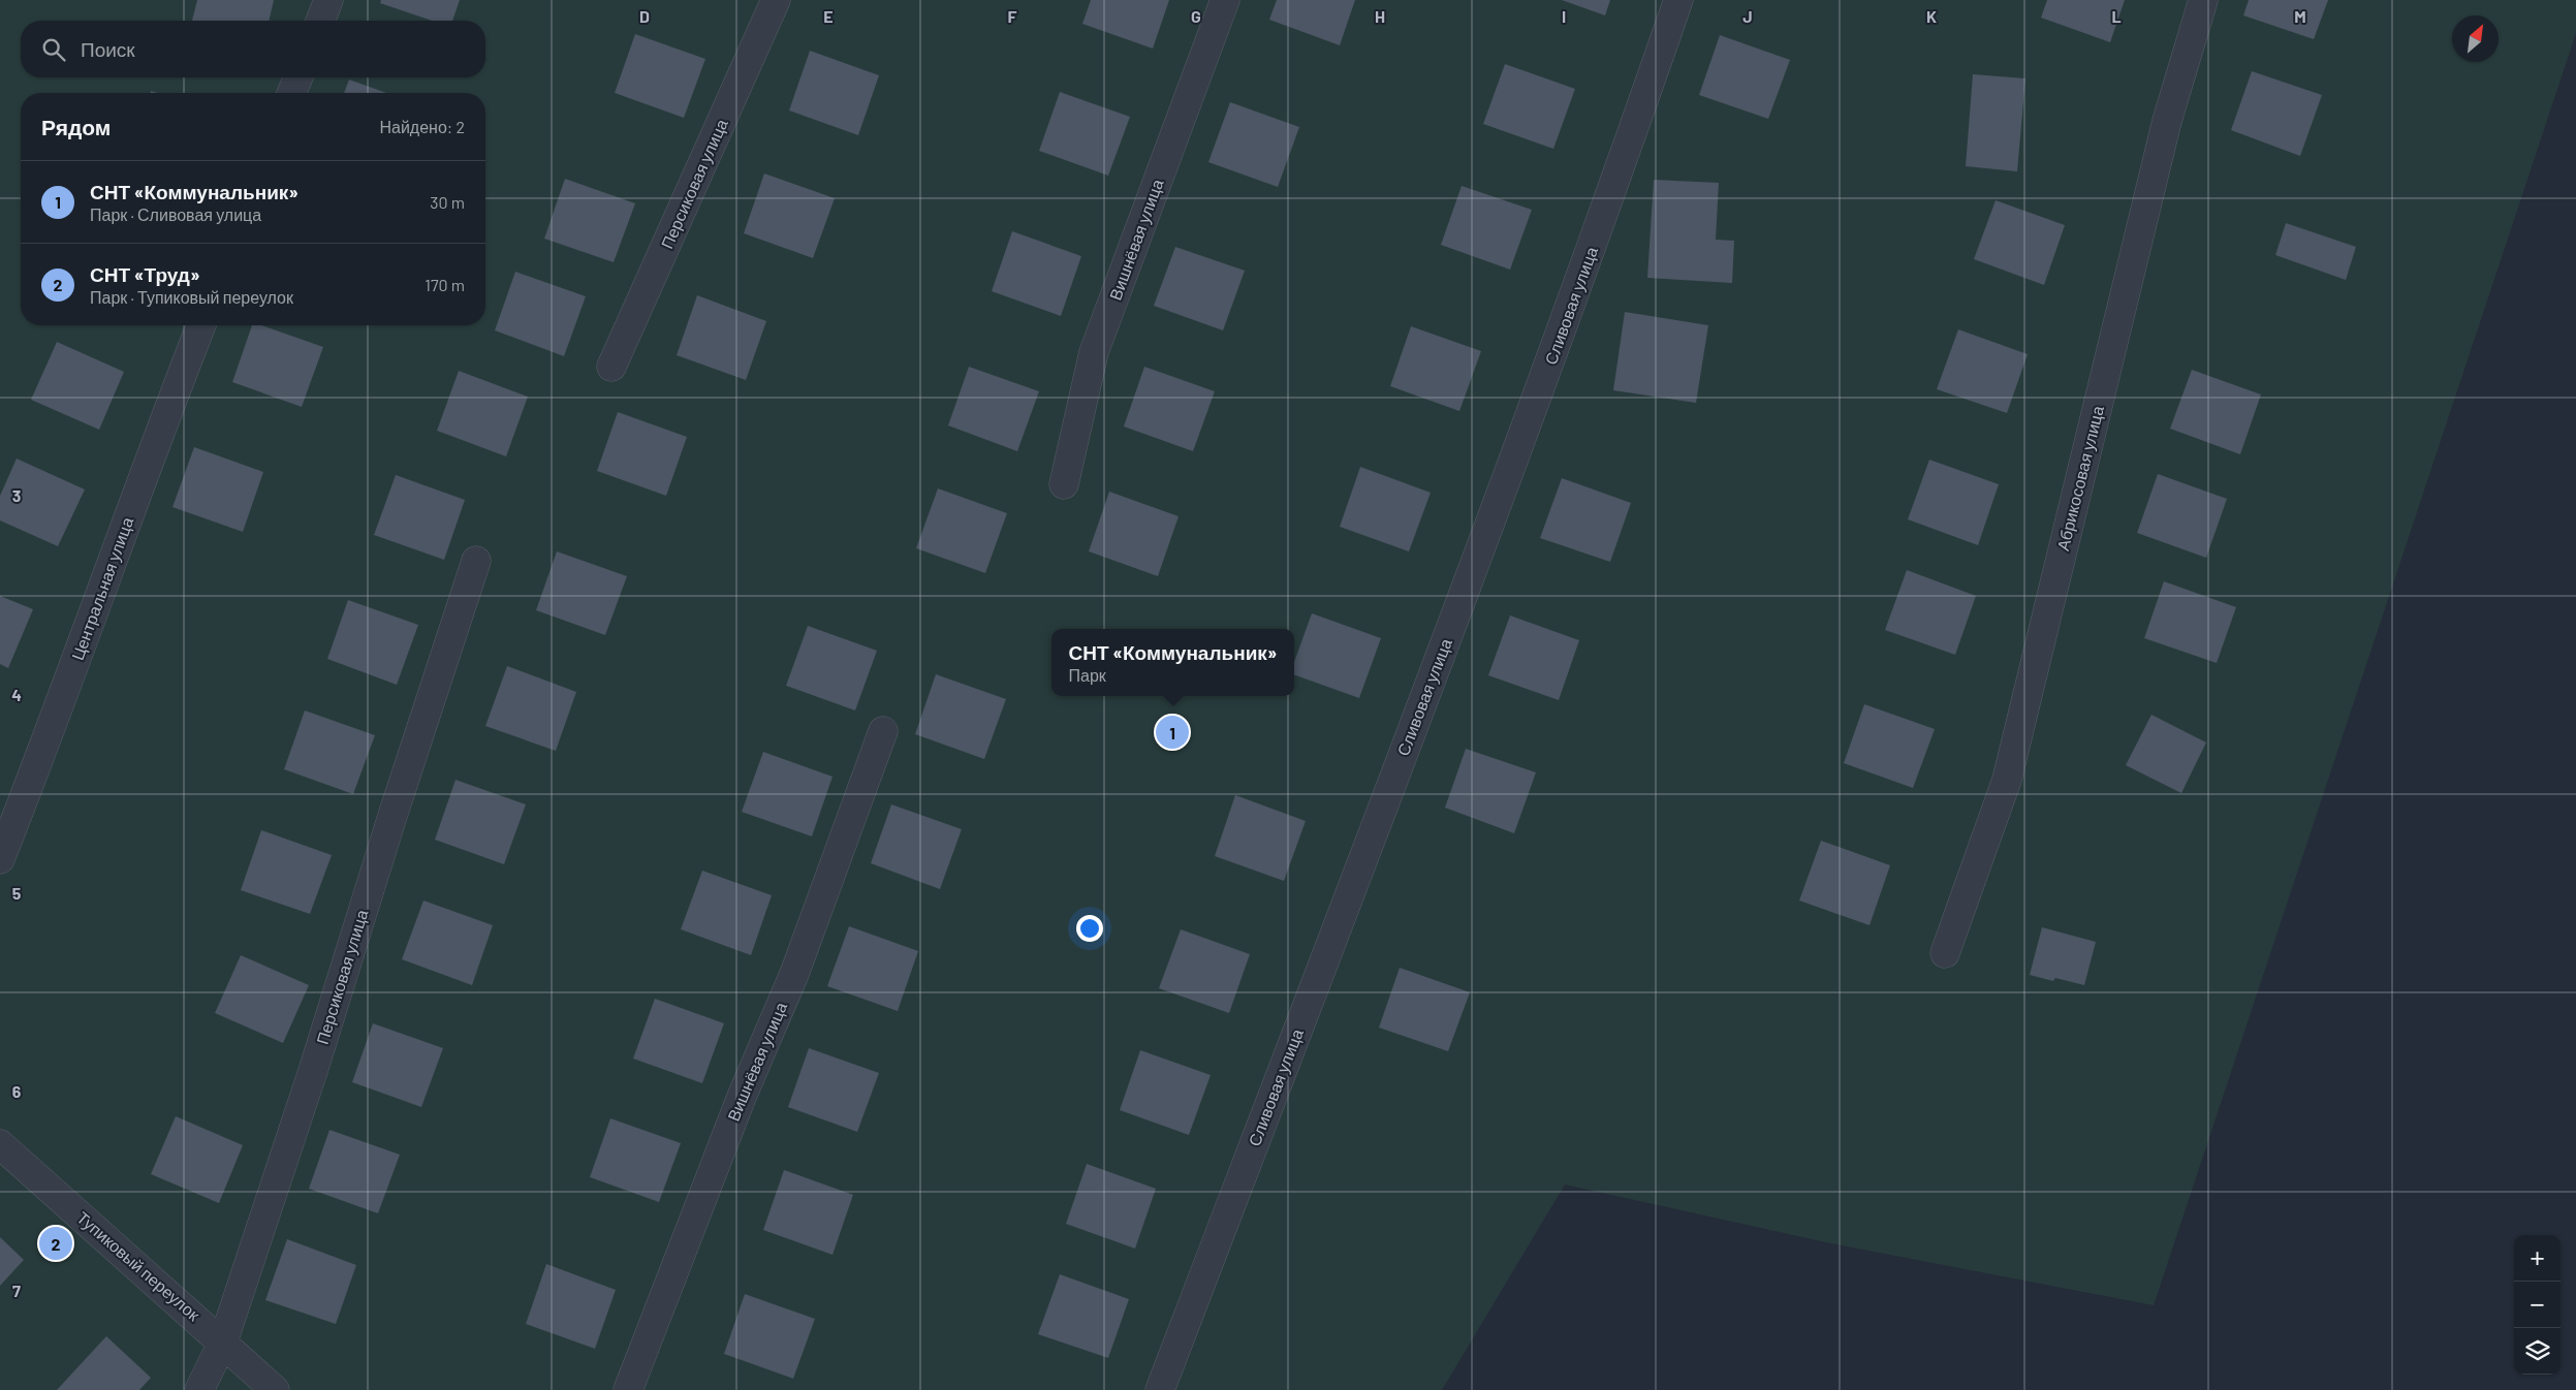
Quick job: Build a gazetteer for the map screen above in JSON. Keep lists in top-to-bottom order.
{
  "streets": {
    "street": [
      "Персиковая улица",
      "Вишнёвая улица",
      "Сливовая улица",
      "Абрикосовая улица",
      "Центральная улица",
      "Тупиковый переулок"
    ]
  },
  "crossings": [
    ["Персиковая улица", "Тупиковый переулок"]
  ],
  "north": "top right",
  "page": {
    "search": "Поиск",
    "heading": ["Рядом", "Найдено: 2"],
    "list": [
      {
        "mark": "1",
        "name": "СНТ «Коммунальник»",
        "note": "Парк · Сливовая улица",
        "value": "30 m"
      },
      {
        "mark": "2",
        "name": "СНТ «Труд»",
        "note": "Парк · Тупиковый переулок",
        "value": "170 m"
      }
    ],
    "popup": ["СНТ «Коммунальник»", "Парк"],
    "pins": ["1", "2"],
    "map_buttons": ["+", "−"]
  },
  "grid": {
    "columns": [
      "D",
      "E",
      "F",
      "G",
      "H",
      "I",
      "J",
      "K",
      "L",
      "M"
    ],
    "rows": [
      "3",
      "4",
      "5",
      "6",
      "7"
    ]
  }
}
